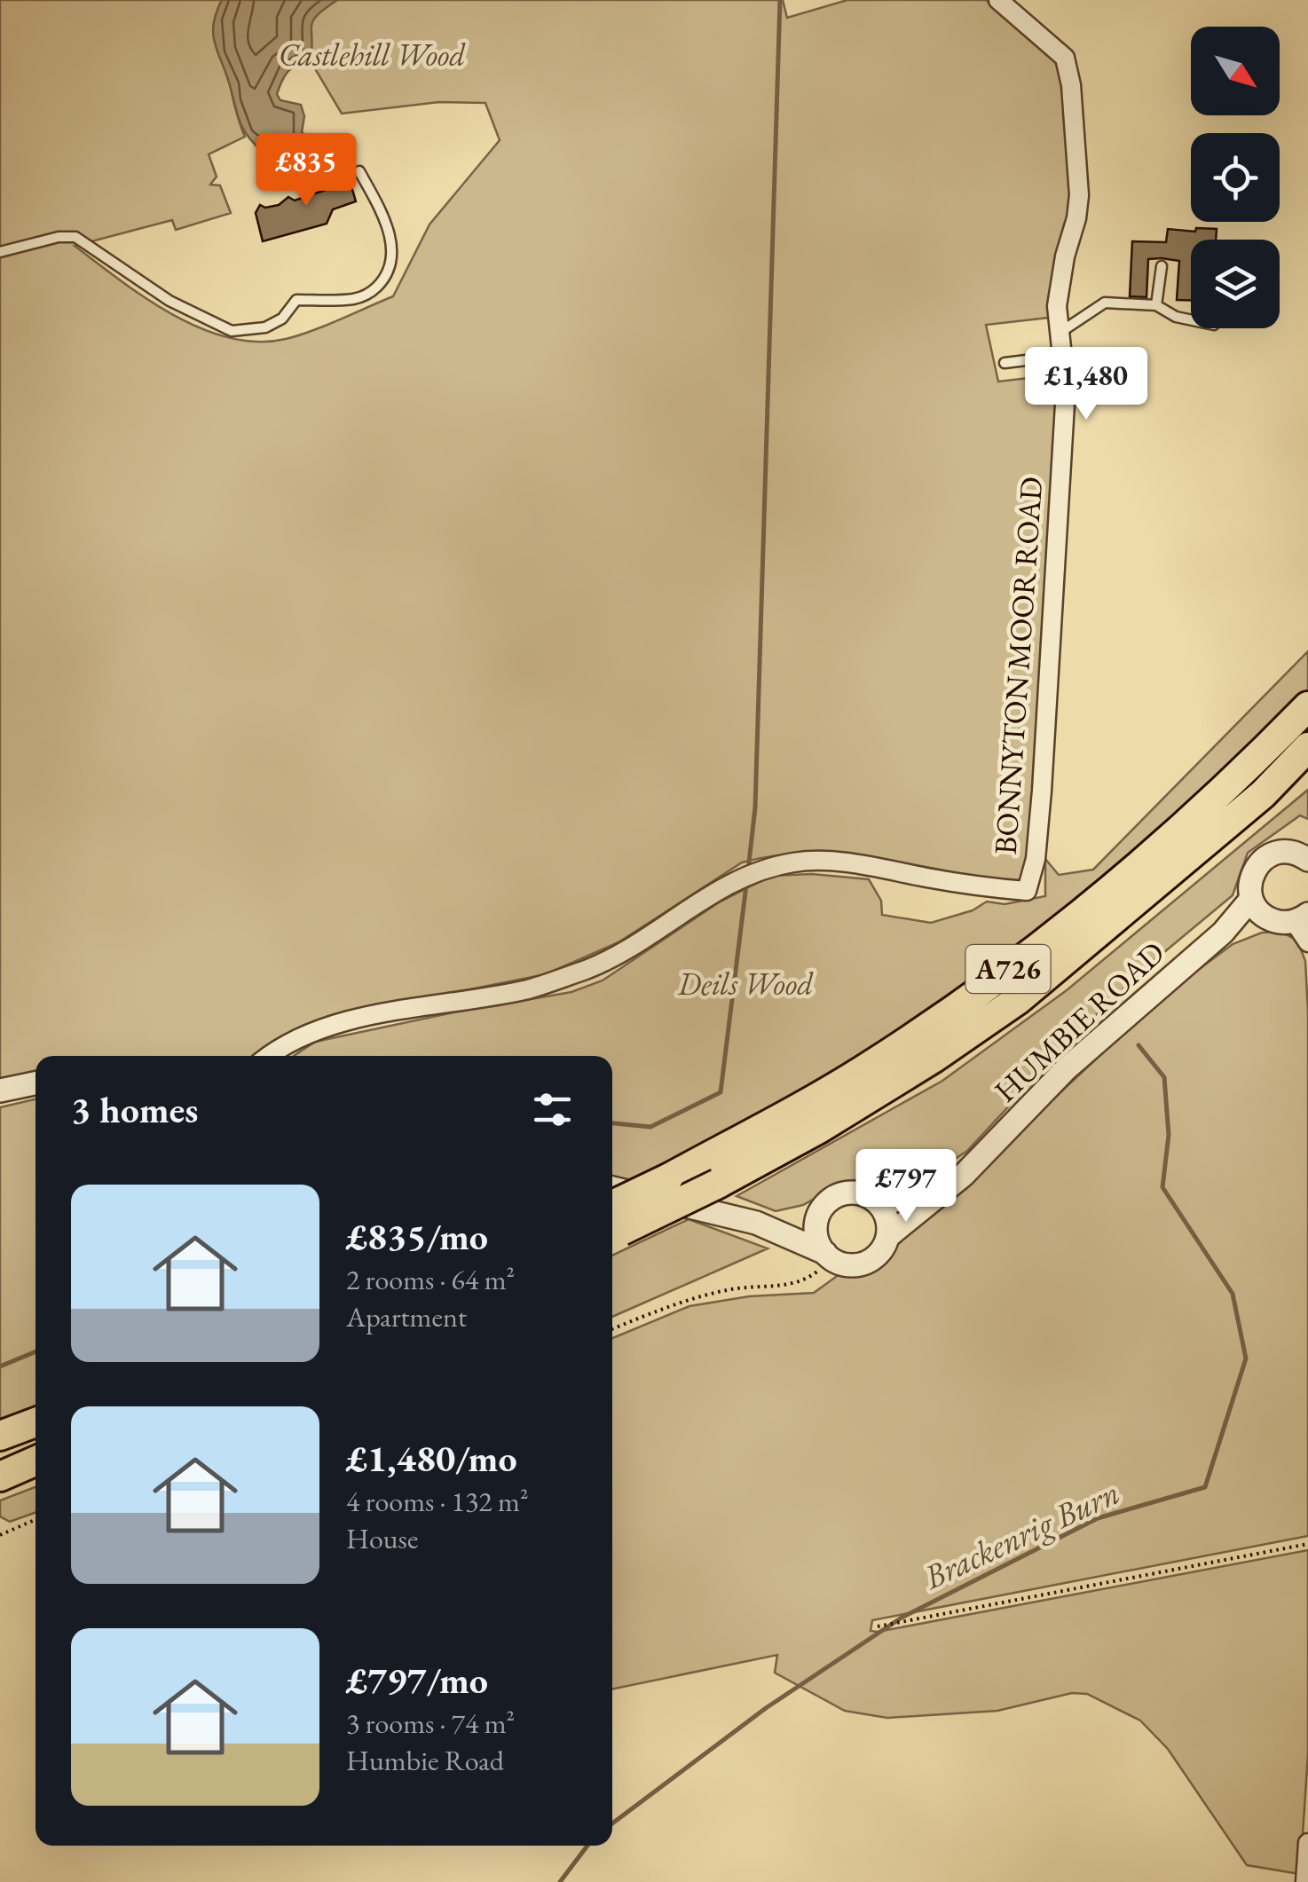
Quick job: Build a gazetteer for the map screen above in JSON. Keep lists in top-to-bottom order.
{
  "streets": {
    "highway": ["A726"],
    "street": ["BONNYTON MOOR ROAD", "HUMBIE ROAD"]
  },
  "water": ["Brackenrig Burn"],
  "parks": ["Castlehill Wood", "Deils Wood"],
  "north": "bottom right",
  "page": {
    "price": ["£835", "£1,480", "£797"],
    "heading": "3 homes",
    "list": [
      {
        "name": "£835/mo",
        "note": "2 rooms · 64 m² · Apartment"
      },
      {
        "name": "£1,480/mo",
        "note": "4 rooms · 132 m² · House"
      },
      {
        "name": "£797/mo",
        "note": "3 rooms · 74 m² · Humbie Road"
      }
    ]
  }
}
